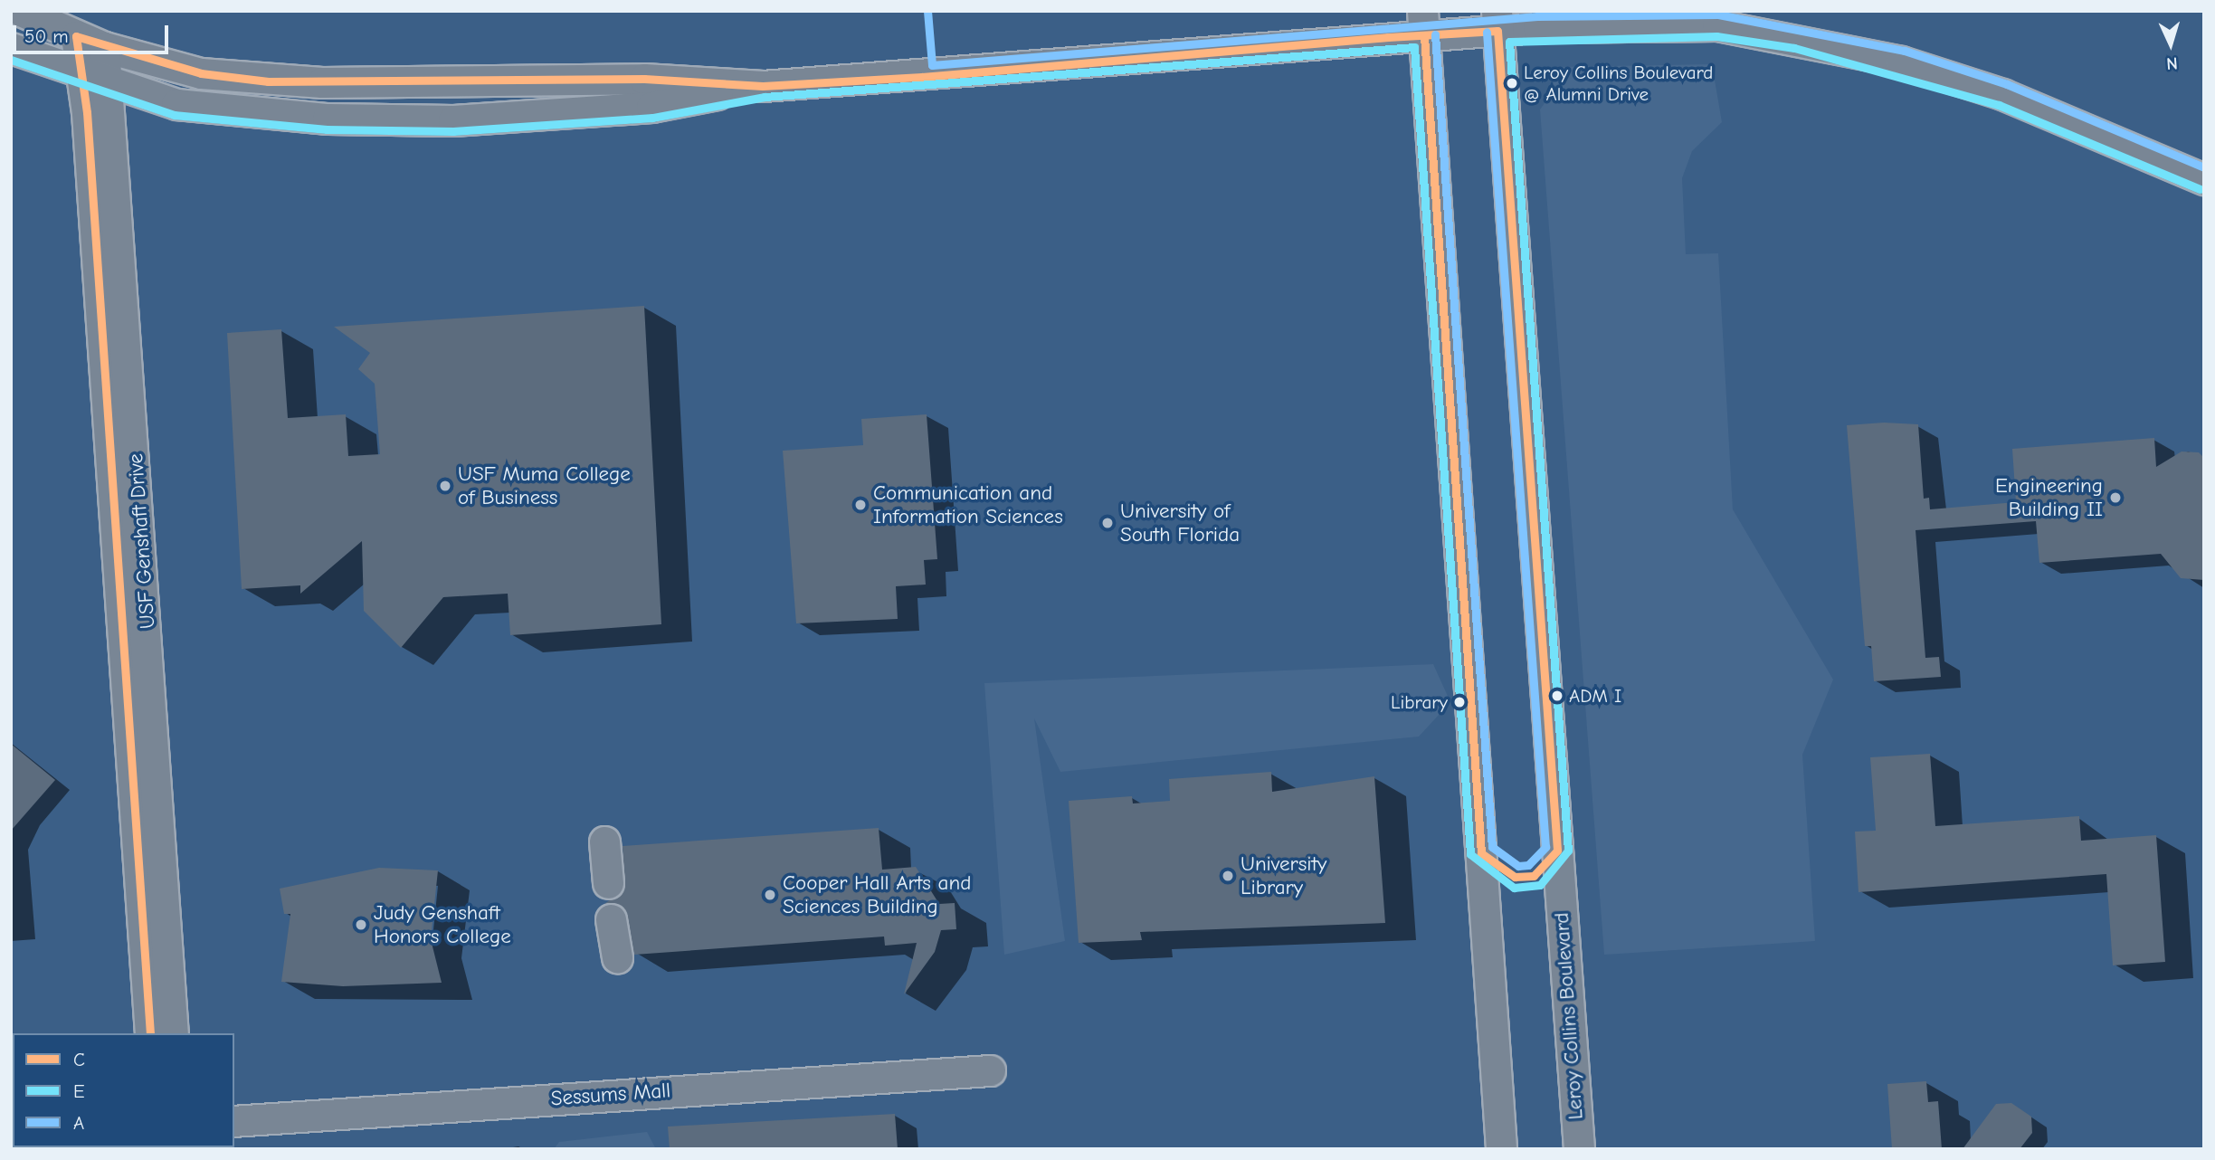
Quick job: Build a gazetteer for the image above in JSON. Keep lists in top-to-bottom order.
{
  "streets": {
    "street": ["USF Genshaft Drive", "Leroy Collins Boulevard", "Sessums Mall"]
  },
  "places": [
    "Leroy Collins Boulevard @ Alumni Drive",
    "USF Muma College of Business",
    "Engineering Building II",
    "Communication and Information Sciences",
    "University of South Florida",
    "ADM I",
    "Library",
    "University Library",
    "Cooper Hall Arts and Sciences Building",
    "Judy Genshaft Honors College"
  ],
  "lines": ["transit line A", "transit line C", "transit line E"],
  "legend": ["C", "E", "A"],
  "scale_bar": "50 m",
  "north": "bottom"
}
